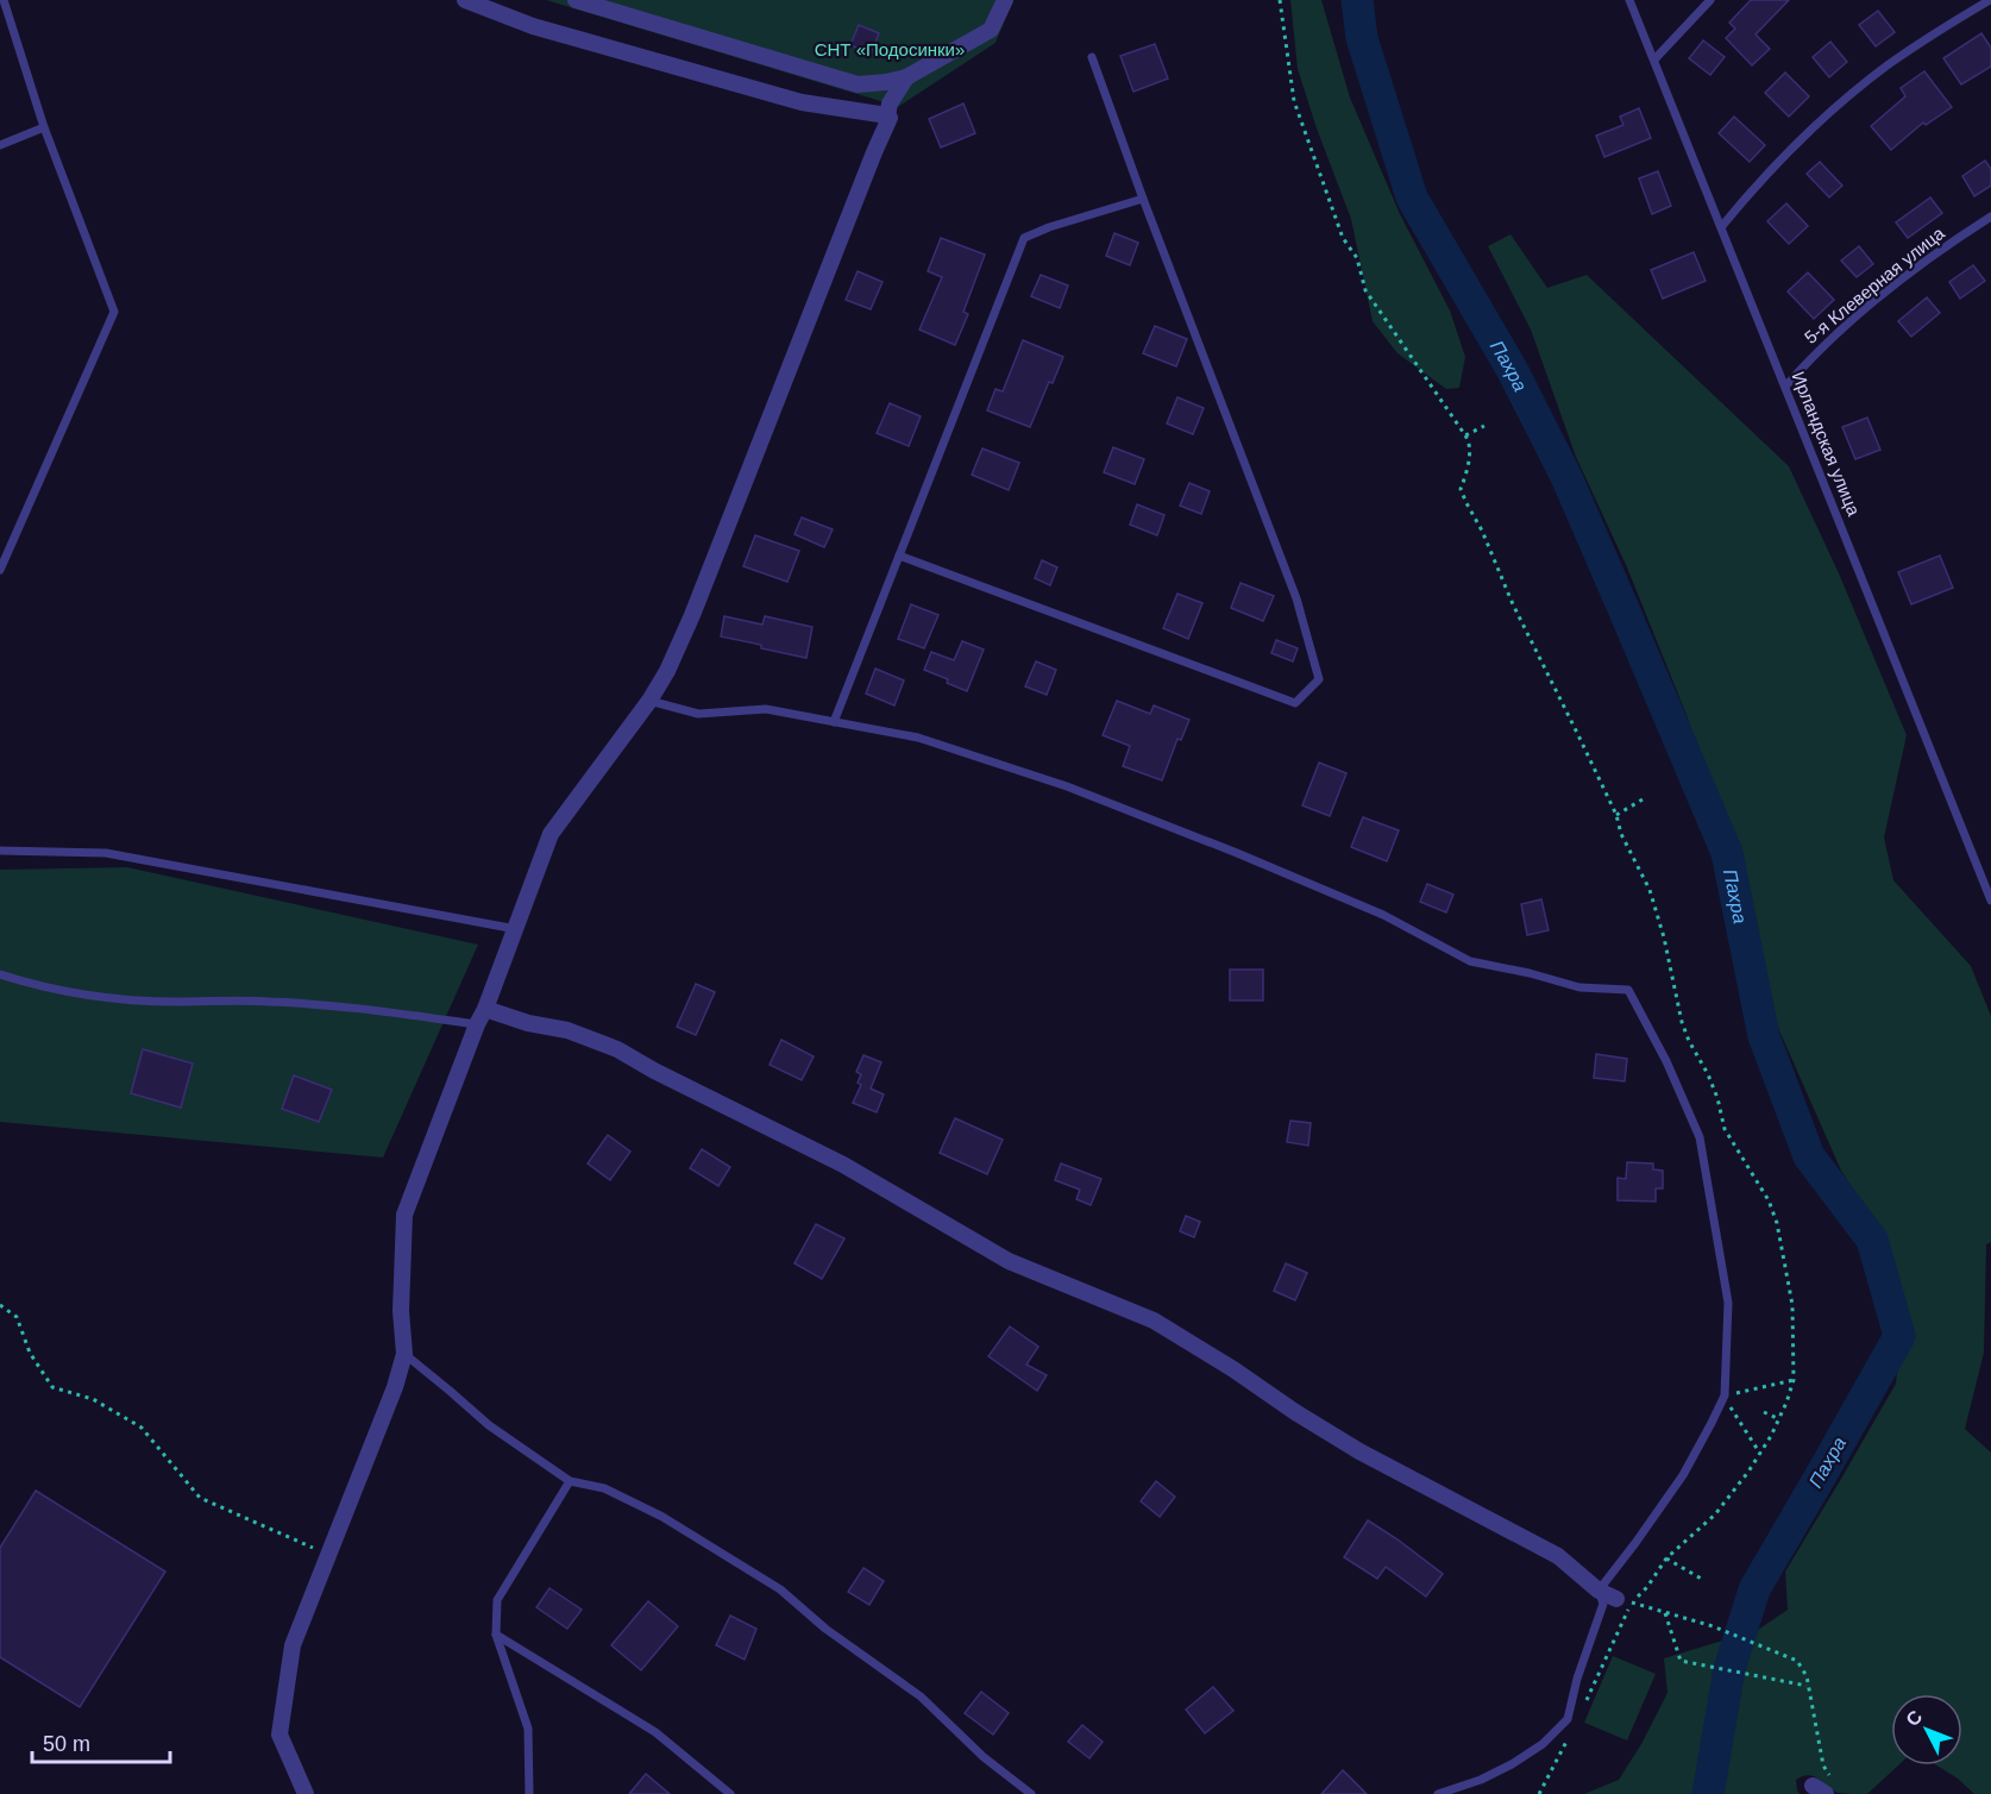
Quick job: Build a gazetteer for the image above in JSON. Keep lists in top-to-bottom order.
{
  "streets": {
    "lane": ["5-я Клеверная улица", "Ирландская улица"]
  },
  "crossings": [
    ["5-я Клеверная улица", "Ирландская улица"]
  ],
  "water": ["Пахра"],
  "parks": ["СНТ «Подосинки»"],
  "scale_bar": "50 m",
  "north": "top left"
}
